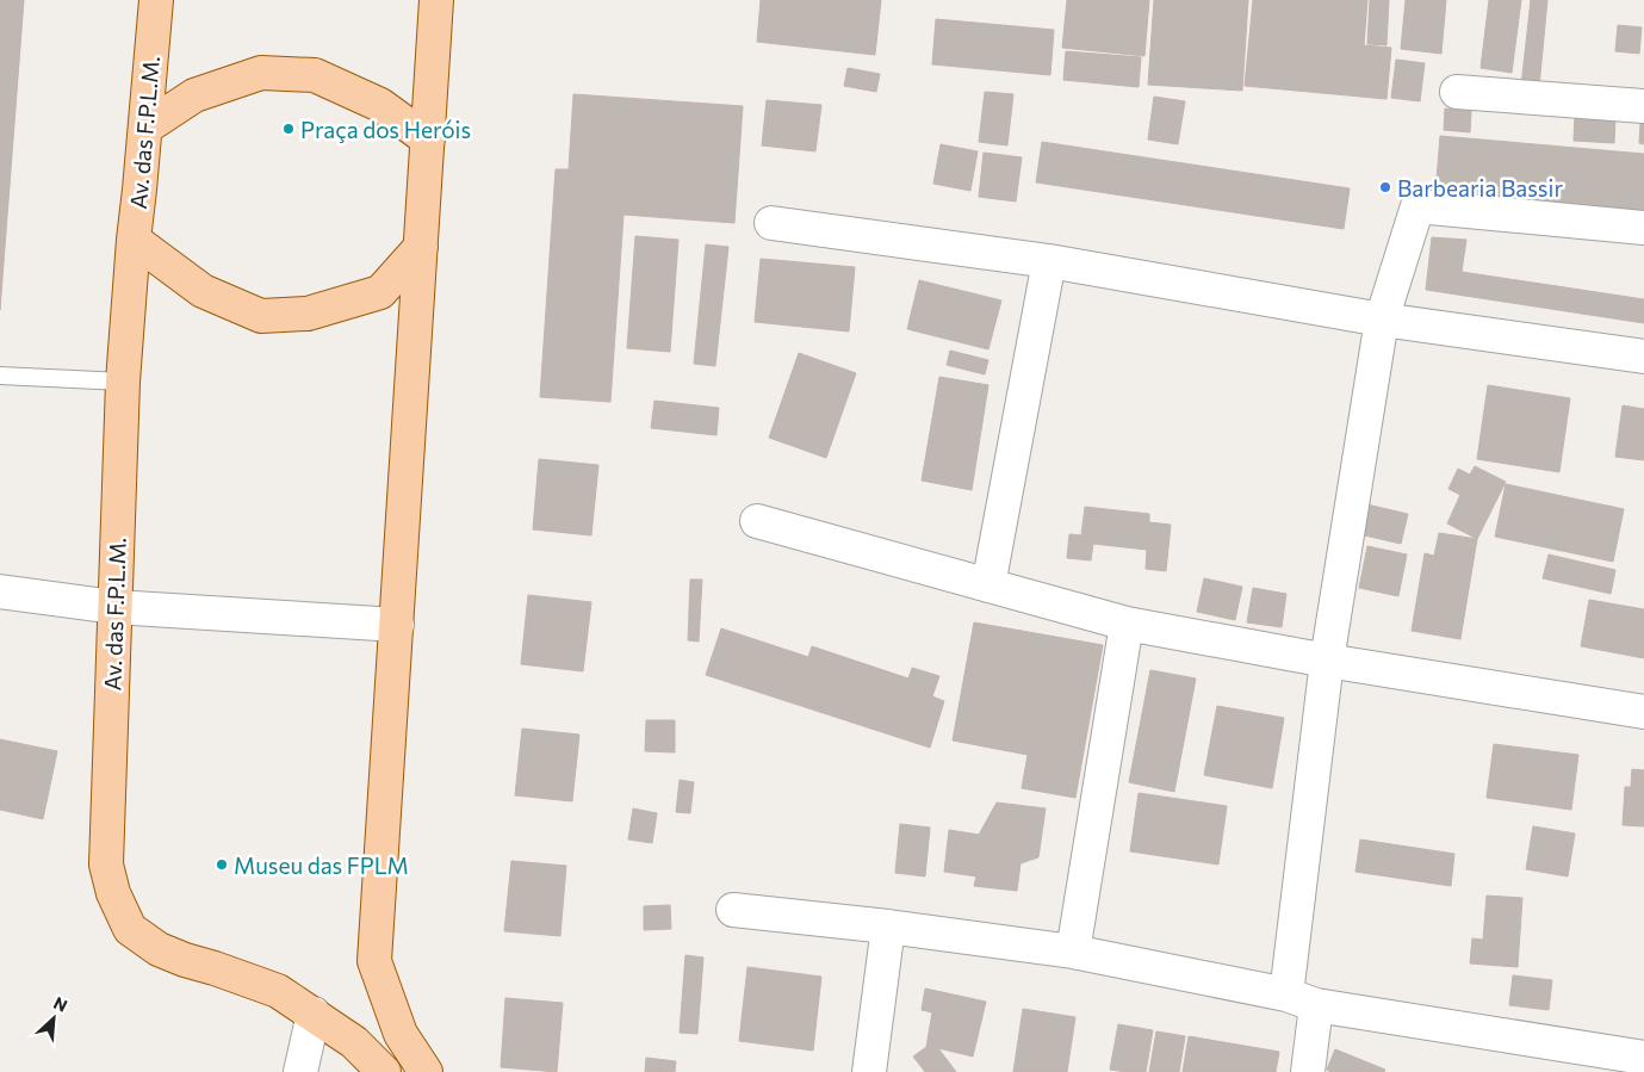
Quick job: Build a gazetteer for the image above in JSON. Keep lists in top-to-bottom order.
{
  "streets": {
    "main road": ["Av. das F.P.L.M."]
  },
  "places": ["Praça dos Heróis", "Barbearia Bassir", "Museu das FPLM"],
  "north": "top right"
}
